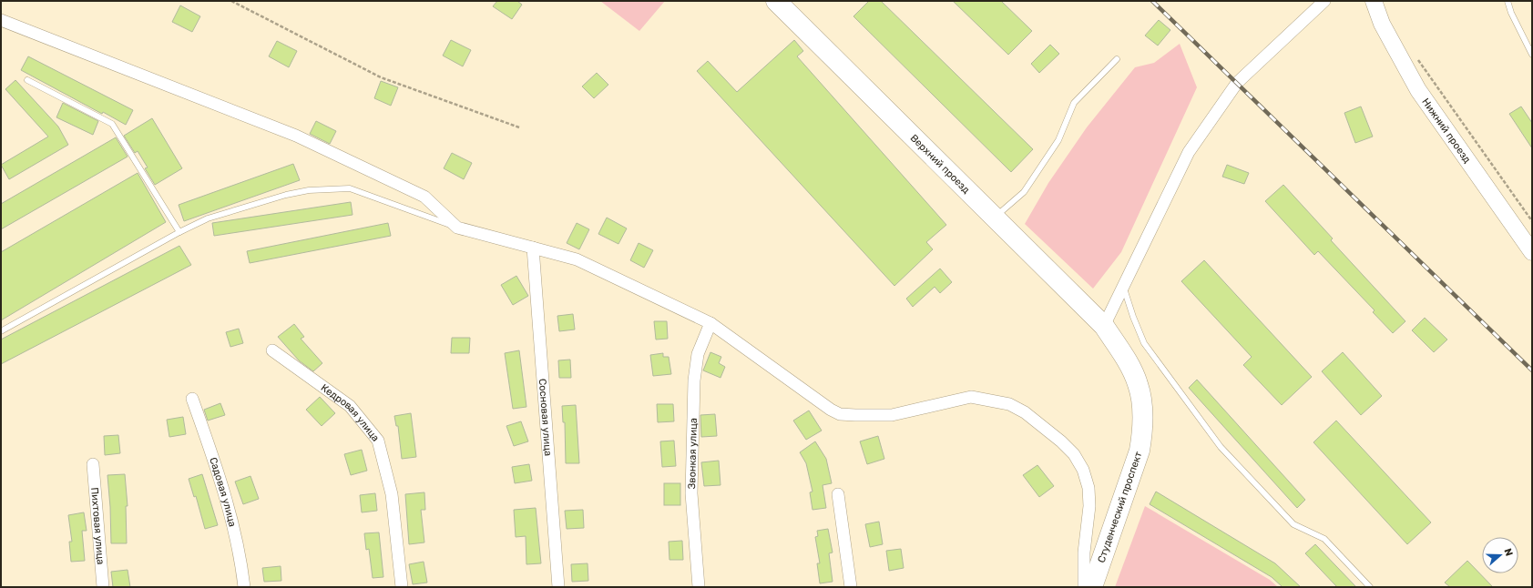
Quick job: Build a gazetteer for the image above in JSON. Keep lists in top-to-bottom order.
{
  "streets": {
    "highway": ["Верхний проезд", "Студенческий проспект"],
    "street": [
      "Нижний проезд",
      "Кедровая улица",
      "Сосновая улица",
      "Звонкая улица",
      "Садовая улица",
      "Пихтовая улица"
    ]
  },
  "crossings": [
    ["Верхний проезд", "Студенческий проспект"]
  ],
  "north": "right"
}
